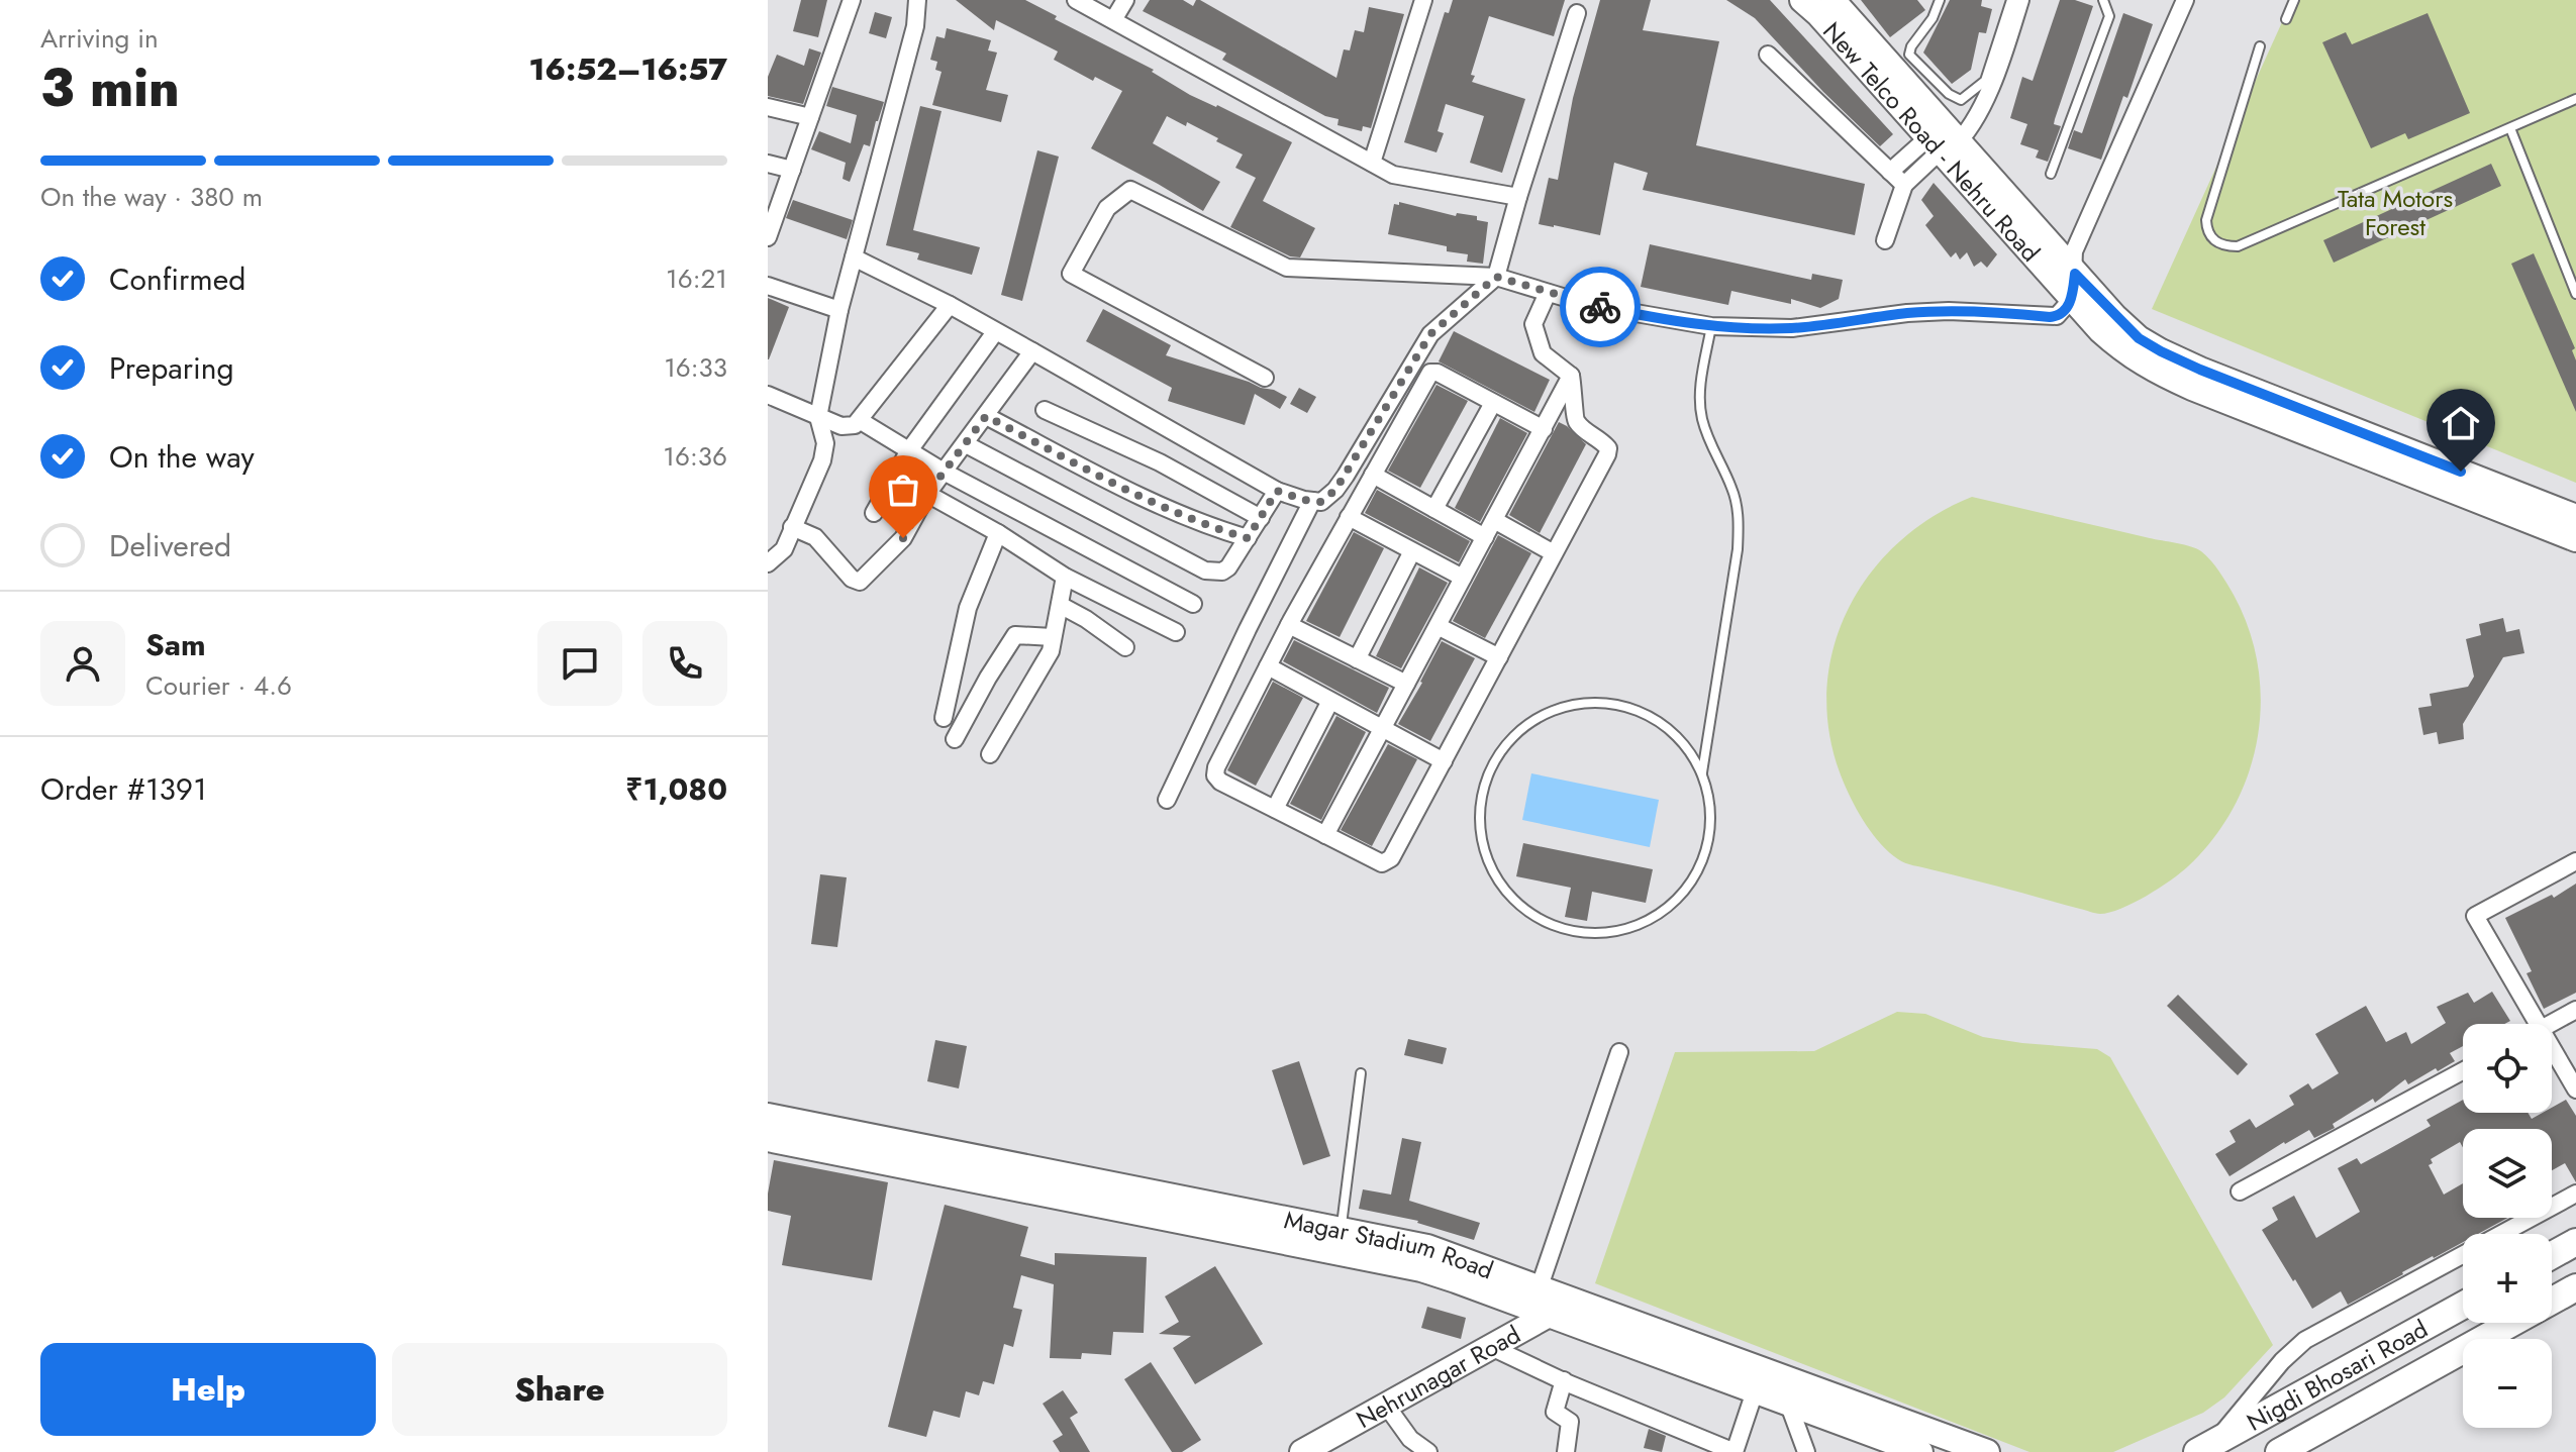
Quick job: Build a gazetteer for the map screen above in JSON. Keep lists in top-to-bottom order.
{
  "streets": {
    "main road": ["Nigdi Bhosari Road"],
    "street": ["New Telco Road - Nehru Road", "Magar Stadium Road", "Nehrunagar Road"]
  },
  "crossings": [
    ["Magar Stadium Road", "Nehrunagar Road"]
  ],
  "parks": ["Tata Motors Forest"],
  "page": {
    "heading": ["3 min", "Arriving in", "16:52–16:57"],
    "panel": [
      "Sam",
      "Courier · 4.6",
      "Order #1391",
      "₹1,080"
    ],
    "bar": "On the way · 380 m",
    "list": [
      ["Confirmed", "16:21"],
      ["Preparing", "16:33"],
      ["On the way", "16:36"],
      "Delivered"
    ],
    "map_buttons": ["+", "−"],
    "buttons": ["Help", "Share"]
  }
}
